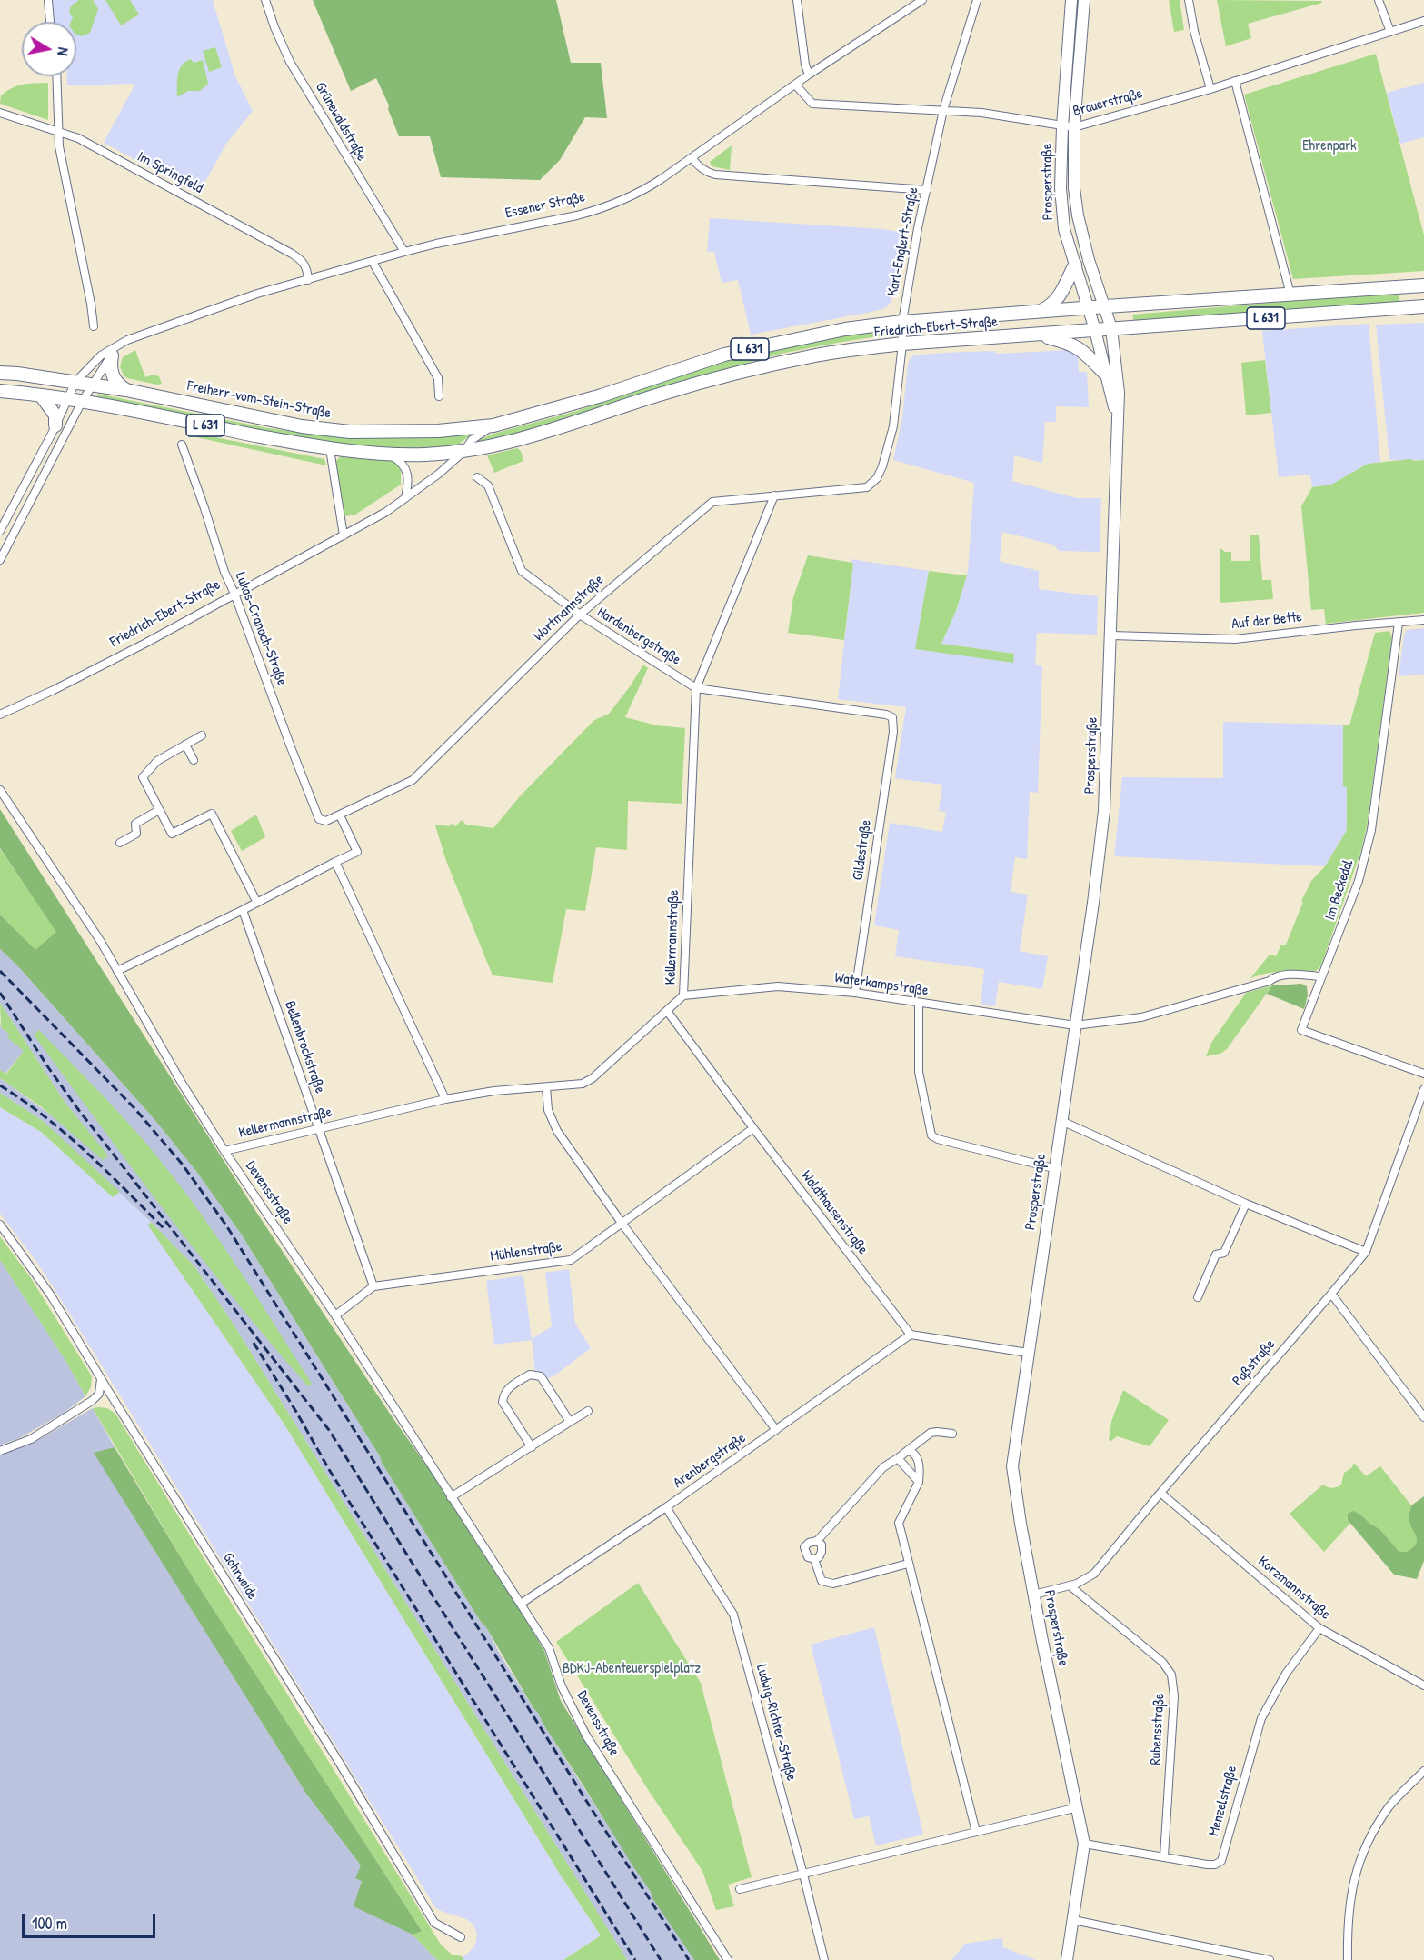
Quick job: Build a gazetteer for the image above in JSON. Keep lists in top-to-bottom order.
{
  "streets": {
    "main road": [
      "Prosperstraße",
      "L 631",
      "Friedrich-Ebert-Straße",
      "Freiherr-vom-Stein-Straße"
    ],
    "street": [
      "Brauerstraße",
      "Grünewaldstraße",
      "Im Springfeld",
      "Essener Straße",
      "Karl-Englert-Straße",
      "Wortmannstraße",
      "Auf der Bette",
      "Lukas-Cranach-Straße",
      "Hardenbergstraße",
      "Gildestraße",
      "Im Beckedal",
      "Kellermannstraße",
      "Waterkampstraße",
      "Bellenbrockstraße",
      "Devensstraße",
      "Waldthausenstraße",
      "Mühlenstraße",
      "Paßstraße",
      "Arenbergstraße",
      "Gohrweide",
      "Korzmannstraße",
      "Ludwig-Richter-Straße",
      "Rubensstraße",
      "Menzelstraße"
    ]
  },
  "crossings": [
    ["Brauerstraße", "Prosperstraße"],
    ["Brauerstraße", "Essener Straße"],
    ["Brauerstraße", "Karl-Englert-Straße"],
    ["Grünewaldstraße", "Essener Straße"],
    ["Im Springfeld", "Essener Straße"],
    ["Prosperstraße", "Friedrich-Ebert-Straße"],
    ["Prosperstraße", "Auf der Bette"],
    ["Prosperstraße", "Waterkampstraße"],
    ["Prosperstraße", "Paßstraße"],
    ["Prosperstraße", "Menzelstraße"],
    ["Essener Straße", "L 631"],
    ["Essener Straße", "Freiherr-vom-Stein-Straße"],
    ["Karl-Englert-Straße", "Friedrich-Ebert-Straße"],
    ["Karl-Englert-Straße", "Wortmannstraße"],
    ["L 631", "Friedrich-Ebert-Straße"],
    ["L 631", "Freiherr-vom-Stein-Straße"],
    ["Friedrich-Ebert-Straße", "Freiherr-vom-Stein-Straße"],
    ["Friedrich-Ebert-Straße", "Lukas-Cranach-Straße"],
    ["Wortmannstraße", "Lukas-Cranach-Straße"],
    ["Wortmannstraße", "Hardenbergstraße"],
    ["Wortmannstraße", "Kellermannstraße"],
    ["Auf der Bette", "Im Beckedal"],
    ["Hardenbergstraße", "Gildestraße"],
    ["Hardenbergstraße", "Kellermannstraße"],
    ["Gildestraße", "Kellermannstraße"],
    ["Gildestraße", "Waterkampstraße"],
    ["Im Beckedal", "Waterkampstraße"],
    ["Kellermannstraße", "Waterkampstraße"],
    ["Kellermannstraße", "Bellenbrockstraße"],
    ["Kellermannstraße", "Devensstraße"],
    ["Kellermannstraße", "Waldthausenstraße"],
    ["Bellenbrockstraße", "Mühlenstraße"],
    ["Devensstraße", "Mühlenstraße"],
    ["Devensstraße", "Arenbergstraße"],
    ["Waldthausenstraße", "Mühlenstraße"],
    ["Waldthausenstraße", "Arenbergstraße"],
    ["Paßstraße", "Korzmannstraße"],
    ["Paßstraße", "Rubensstraße"],
    ["Arenbergstraße", "Ludwig-Richter-Straße"],
    ["Korzmannstraße", "Menzelstraße"],
    ["Rubensstraße", "Menzelstraße"]
  ],
  "parks": ["Ehrenpark", "BDKJ-Abenteuerspielplatz"],
  "scale_bar": "100 m",
  "north": "right"
}
